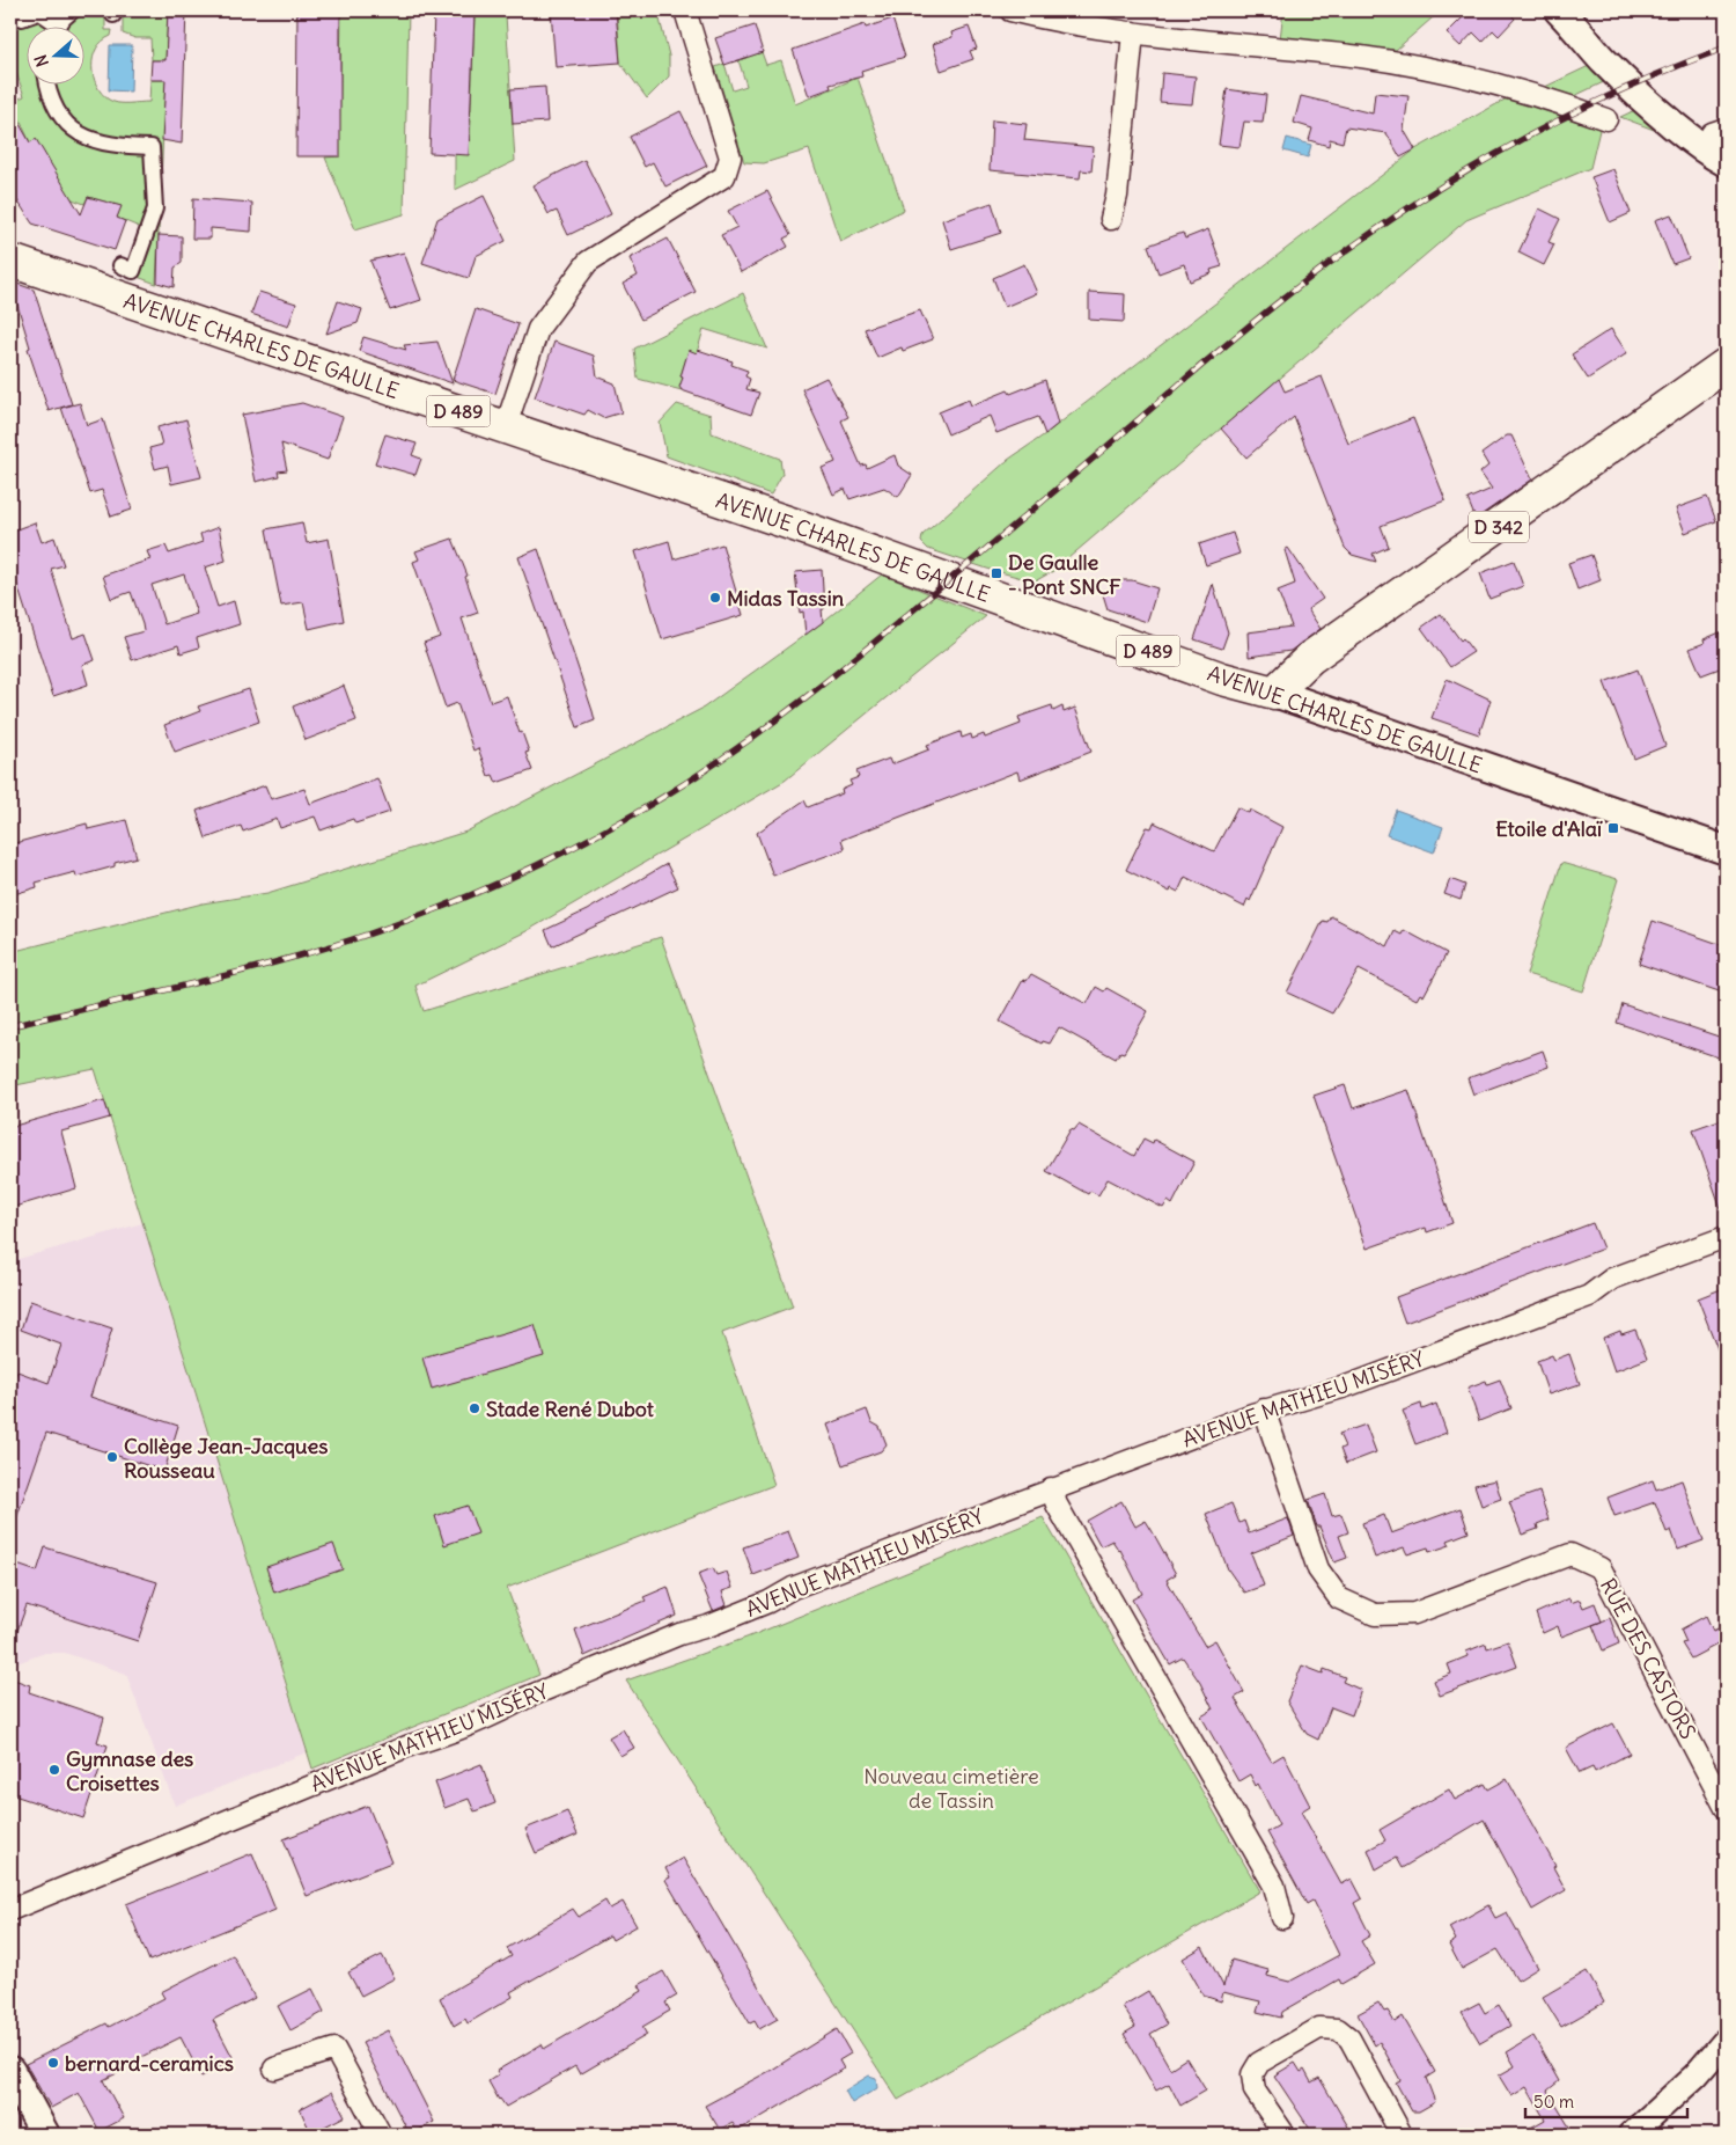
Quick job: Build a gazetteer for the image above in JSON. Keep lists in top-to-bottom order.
{
  "streets": {
    "main road": ["AVENUE CHARLES DE GAULLE", "D 489", "D 342"],
    "street": ["AVENUE MATHIEU MISÉRY", "RUE DES CASTORS"]
  },
  "crossings": [
    ["AVENUE CHARLES DE GAULLE", "D 342"],
    ["AVENUE MATHIEU MISÉRY", "RUE DES CASTORS"]
  ],
  "parks": ["Nouveau cimetière de Tassin"],
  "places": {
    "transit": ["De Gaulle - Pont SNCF", "Etoile d'Alaï"],
    "other": [
      "Midas Tassin",
      "Stade René Dubot",
      "Collège Jean-Jacques Rousseau",
      "Gymnase des Croisettes",
      "bernard-ceramics"
    ]
  },
  "scale_bar": "50 m",
  "north": "left"
}
